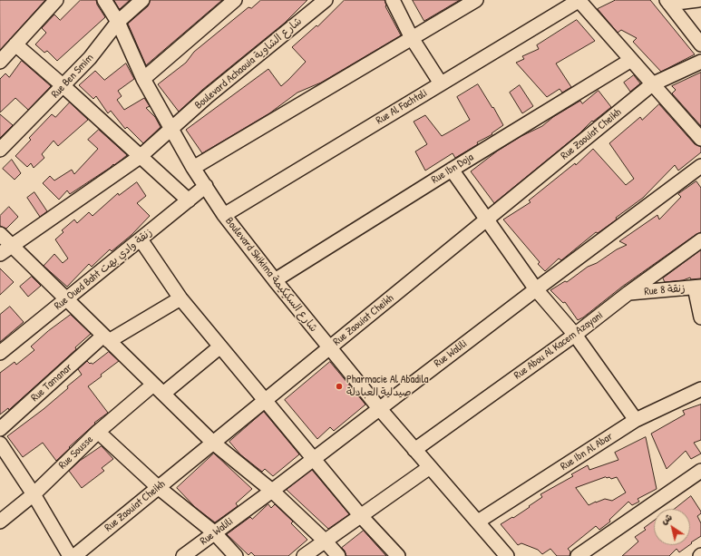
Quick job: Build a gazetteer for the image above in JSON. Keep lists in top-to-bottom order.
{
  "streets": {
    "street": [
      "Boulevard Achaouia شارع الشاوية",
      "Rue Ben Smim",
      "Rue Al Fachtali",
      "Rue Zaouiat Cheikh",
      "Rue Ibn Doja",
      "Rue Oued Baht زنقة وادي بهت",
      "Boulevard Skikima شارع السكيكيمة",
      "Rue 8 زنقة",
      "Rue Abou Al Kacem Azayani",
      "Rue Walili",
      "Rue Tamanar",
      "Rue Ibn Al Abar",
      "Rue Sousse"
    ]
  },
  "crossings": [
    ["Boulevard Achaouia شارع الشاوية", "Boulevard Skikima شارع السكيكيمة"],
    ["Rue Ben Smim", "Boulevard Skikima شارع السكيكيمة"],
    ["Rue Al Fachtali", "Boulevard Skikima شارع السكيكيمة"],
    ["Rue Zaouiat Cheikh", "Boulevard Skikima شارع السكيكيمة"],
    ["Rue Ibn Doja", "Boulevard Skikima شارع السكيكيمة"],
    ["Rue Oued Baht زنقة وادي بهت", "Boulevard Skikima شارع السكيكيمة"],
    ["Boulevard Skikima شارع السكيكيمة", "Rue Abou Al Kacem Azayani"],
    ["Boulevard Skikima شارع السكيكيمة", "Rue Walili"],
    ["Boulevard Skikima شارع السكيكيمة", "Rue Ibn Al Abar"],
    ["Rue 8 زنقة", "Rue Abou Al Kacem Azayani"]
  ],
  "places": ["Pharmacie Al Abadila صيدلية العبادلة"],
  "north": "top left"
}
